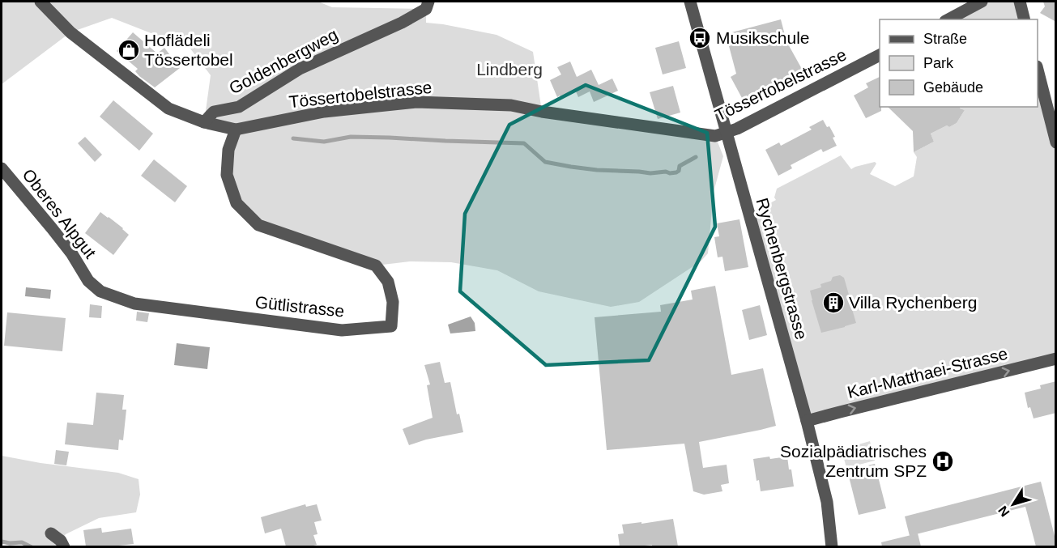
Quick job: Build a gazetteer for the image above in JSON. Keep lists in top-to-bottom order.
{
  "streets": {
    "street": [
      "Goldenbergweg",
      "Tössertobelstrasse",
      "Oberes Alpgut",
      "Rychenbergstrasse",
      "Gütlistrasse",
      "Karl-Matthaei-Strasse"
    ]
  },
  "crossings": [
    ["Goldenbergweg", "Tössertobelstrasse"],
    ["Tössertobelstrasse", "Rychenbergstrasse"],
    ["Tössertobelstrasse", "Gütlistrasse"],
    ["Oberes Alpgut", "Gütlistrasse"],
    ["Rychenbergstrasse", "Karl-Matthaei-Strasse"]
  ],
  "one_way": ["Karl-Matthaei-Strasse"],
  "parks": ["Lindberg"],
  "places": {
    "bus stop": ["Musikschule"],
    "shop": ["Hoflädeli Tössertobel"],
    "building": ["Villa Rychenberg"],
    "hospital": ["Sozialpädiatrisches Zentrum SPZ"]
  },
  "legend": ["Straße", "Park", "Gebäude"],
  "north": "bottom left"
}
